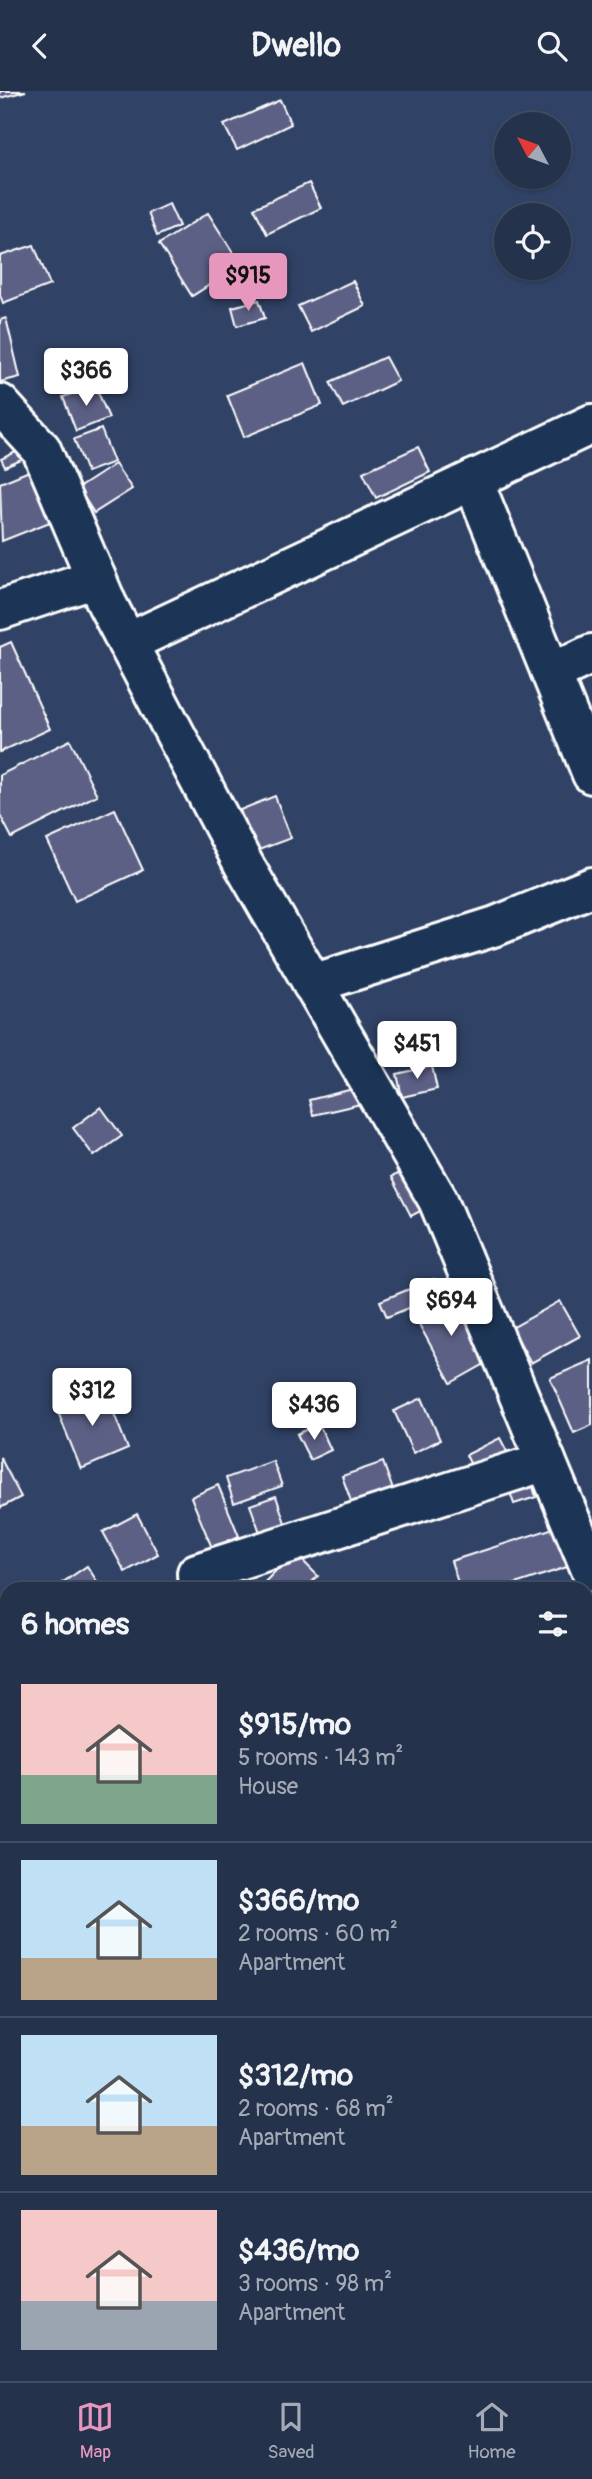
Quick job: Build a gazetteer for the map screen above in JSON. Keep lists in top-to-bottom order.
{
  "north": "top left",
  "page": {
    "header": "Dwello",
    "price": [
      "$915",
      "$366",
      "$451",
      "$694",
      "$312",
      "$436"
    ],
    "heading": "6 homes",
    "list": [
      {
        "name": "$915/mo",
        "note": "5 rooms · 143 m² · House"
      },
      {
        "name": "$366/mo",
        "note": "2 rooms · 60 m² · Apartment"
      },
      {
        "name": "$312/mo",
        "note": "2 rooms · 68 m² · Apartment"
      },
      {
        "name": "$436/mo",
        "note": "3 rooms · 98 m² · Apartment"
      }
    ],
    "tabs": ["Map", "Saved", "Home"]
  }
}
